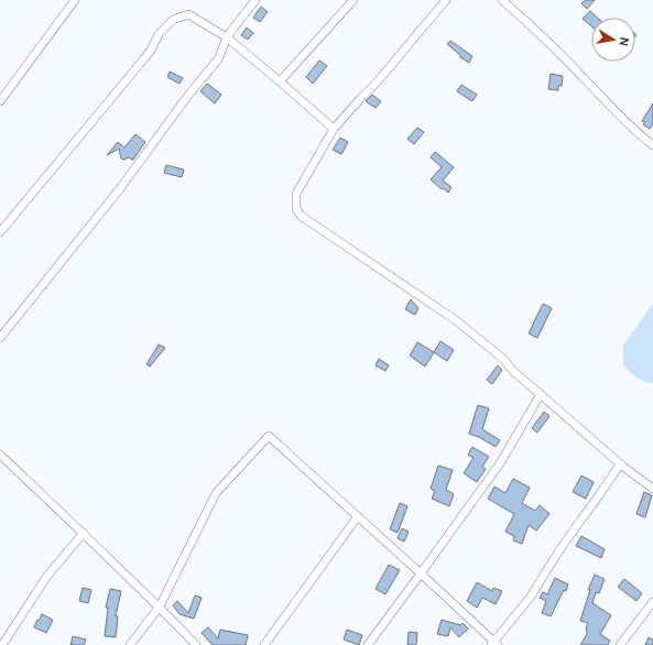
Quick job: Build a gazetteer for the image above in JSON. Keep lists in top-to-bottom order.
{
  "north": "right"
}
